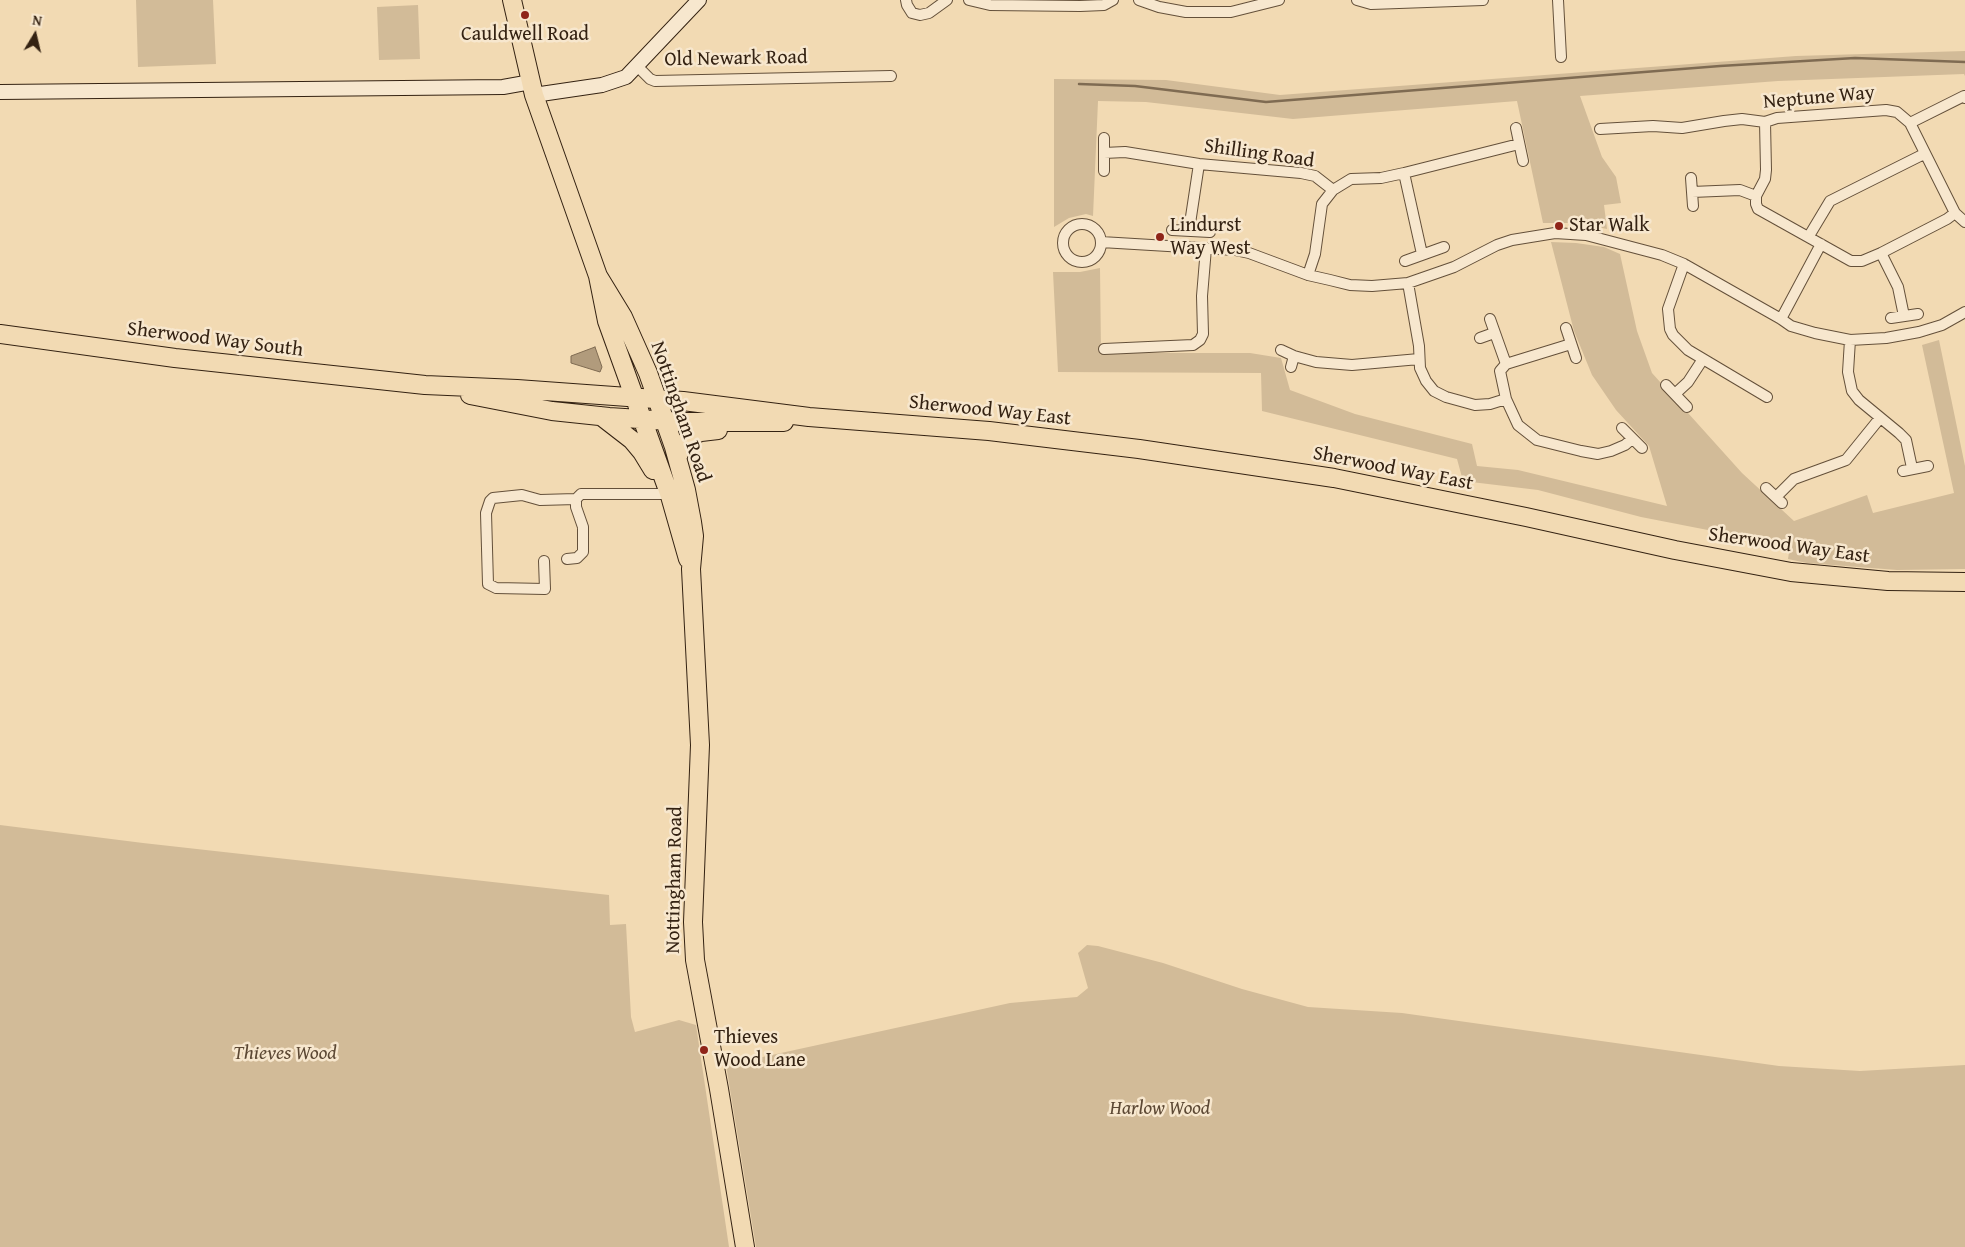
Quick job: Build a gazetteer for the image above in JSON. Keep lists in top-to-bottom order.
{
  "streets": {
    "highway": ["Sherwood Way South", "Sherwood Way East", "Nottingham Road"],
    "street": ["Old Newark Road", "Neptune Way", "Shilling Road"]
  },
  "crossings": [
    ["Old Newark Road", "Nottingham Road"],
    ["Sherwood Way South", "Sherwood Way East"],
    ["Sherwood Way South", "Nottingham Road"],
    ["Sherwood Way East", "Nottingham Road"]
  ],
  "parks": ["Thieves Wood", "Harlow Wood"],
  "places": [
    "Cauldwell Road",
    "Star Walk",
    "Lindurst Way West",
    "Thieves Wood Lane"
  ],
  "north": "top"
}
